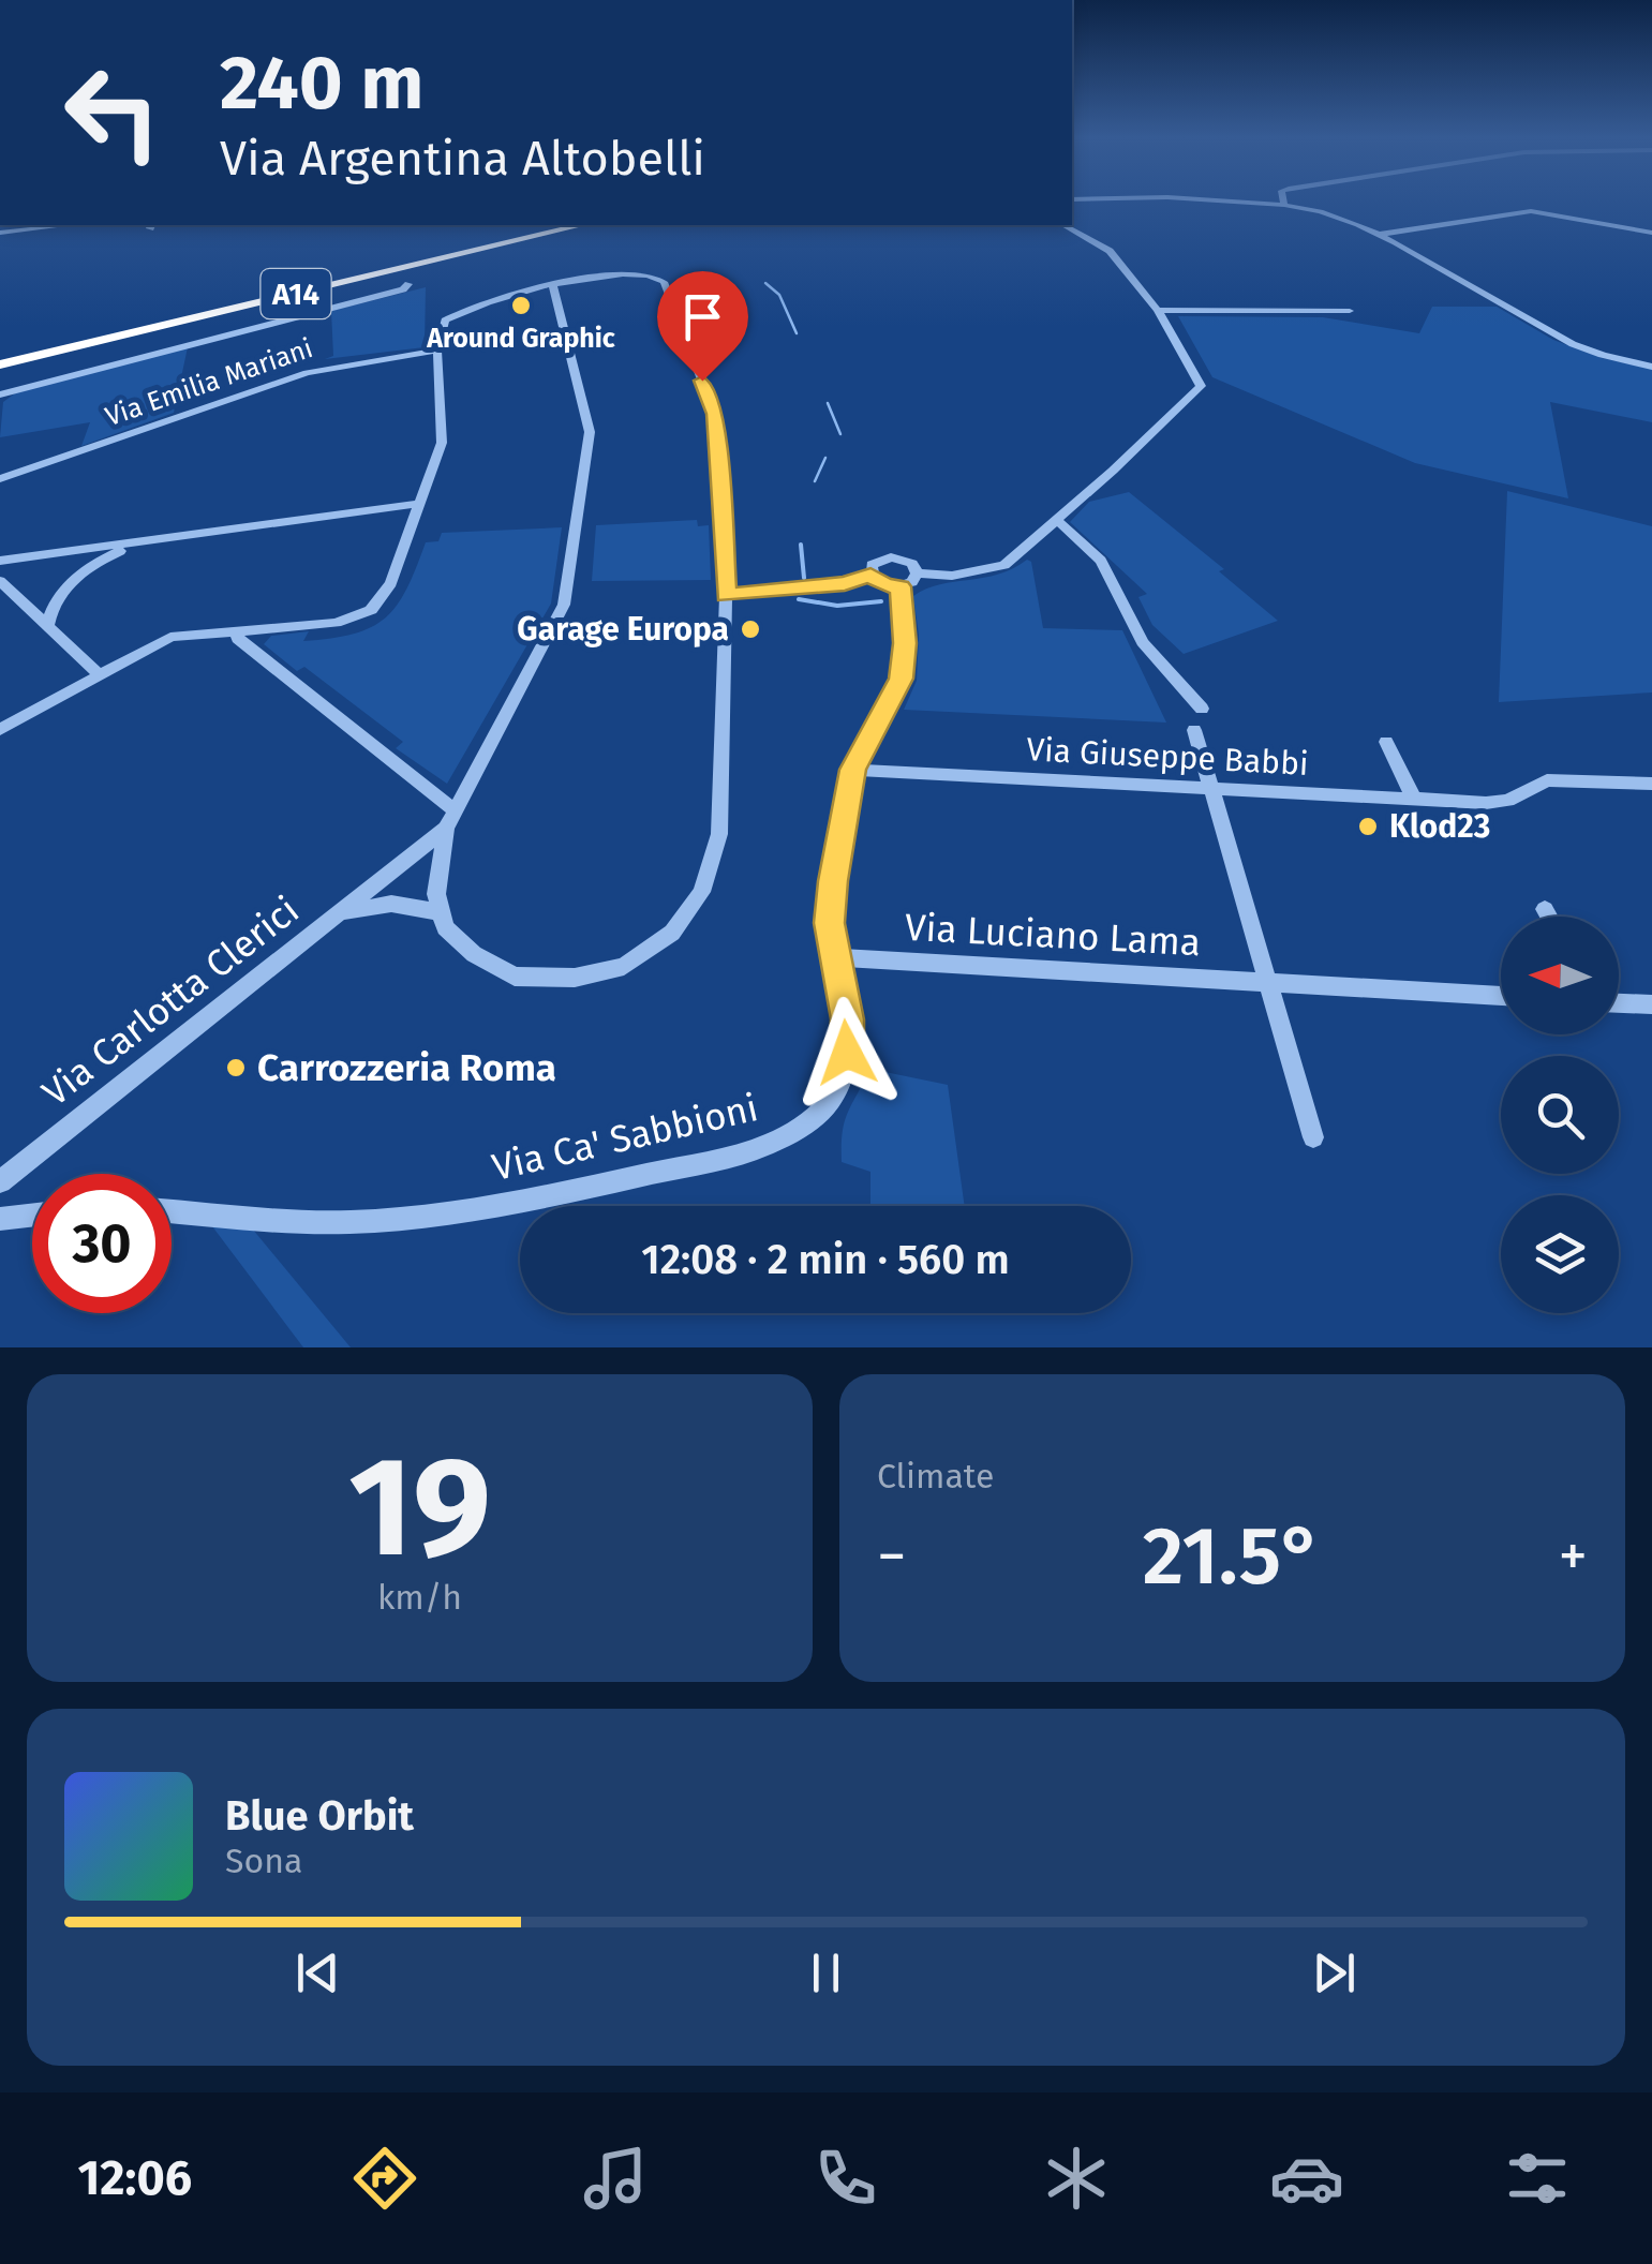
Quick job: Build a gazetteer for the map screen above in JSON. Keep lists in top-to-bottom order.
{
  "streets": {
    "highway": ["A14"],
    "street": [
      "Via Emilia Mariani",
      "Via Giuseppe Babbi",
      "Via Luciano Lama",
      "Via Carlotta Clerici",
      "Via Ca' Sabbioni"
    ]
  },
  "crossings": [
    ["Via Giuseppe Babbi", "Via Luciano Lama"],
    ["Via Giuseppe Babbi", "Via Ca' Sabbioni"],
    ["Via Luciano Lama", "Via Ca' Sabbioni"]
  ],
  "places": [
    "Around Graphic",
    "Garage Europa",
    "Klod23",
    "Carrozzeria Roma"
  ],
  "north": "left",
  "page": {
    "turn": ["240 m", "Via Argentina Altobelli"],
    "limit": "30",
    "trip": "12:08 · 2 min · 560 m",
    "tile": [
      ["19", "km/h"],
      "Climate"
    ],
    "heat": ["−", "21.5°", "+"],
    "song": ["Blue Orbit", "Sona"],
    "tabs": "12:06"
  }
}
